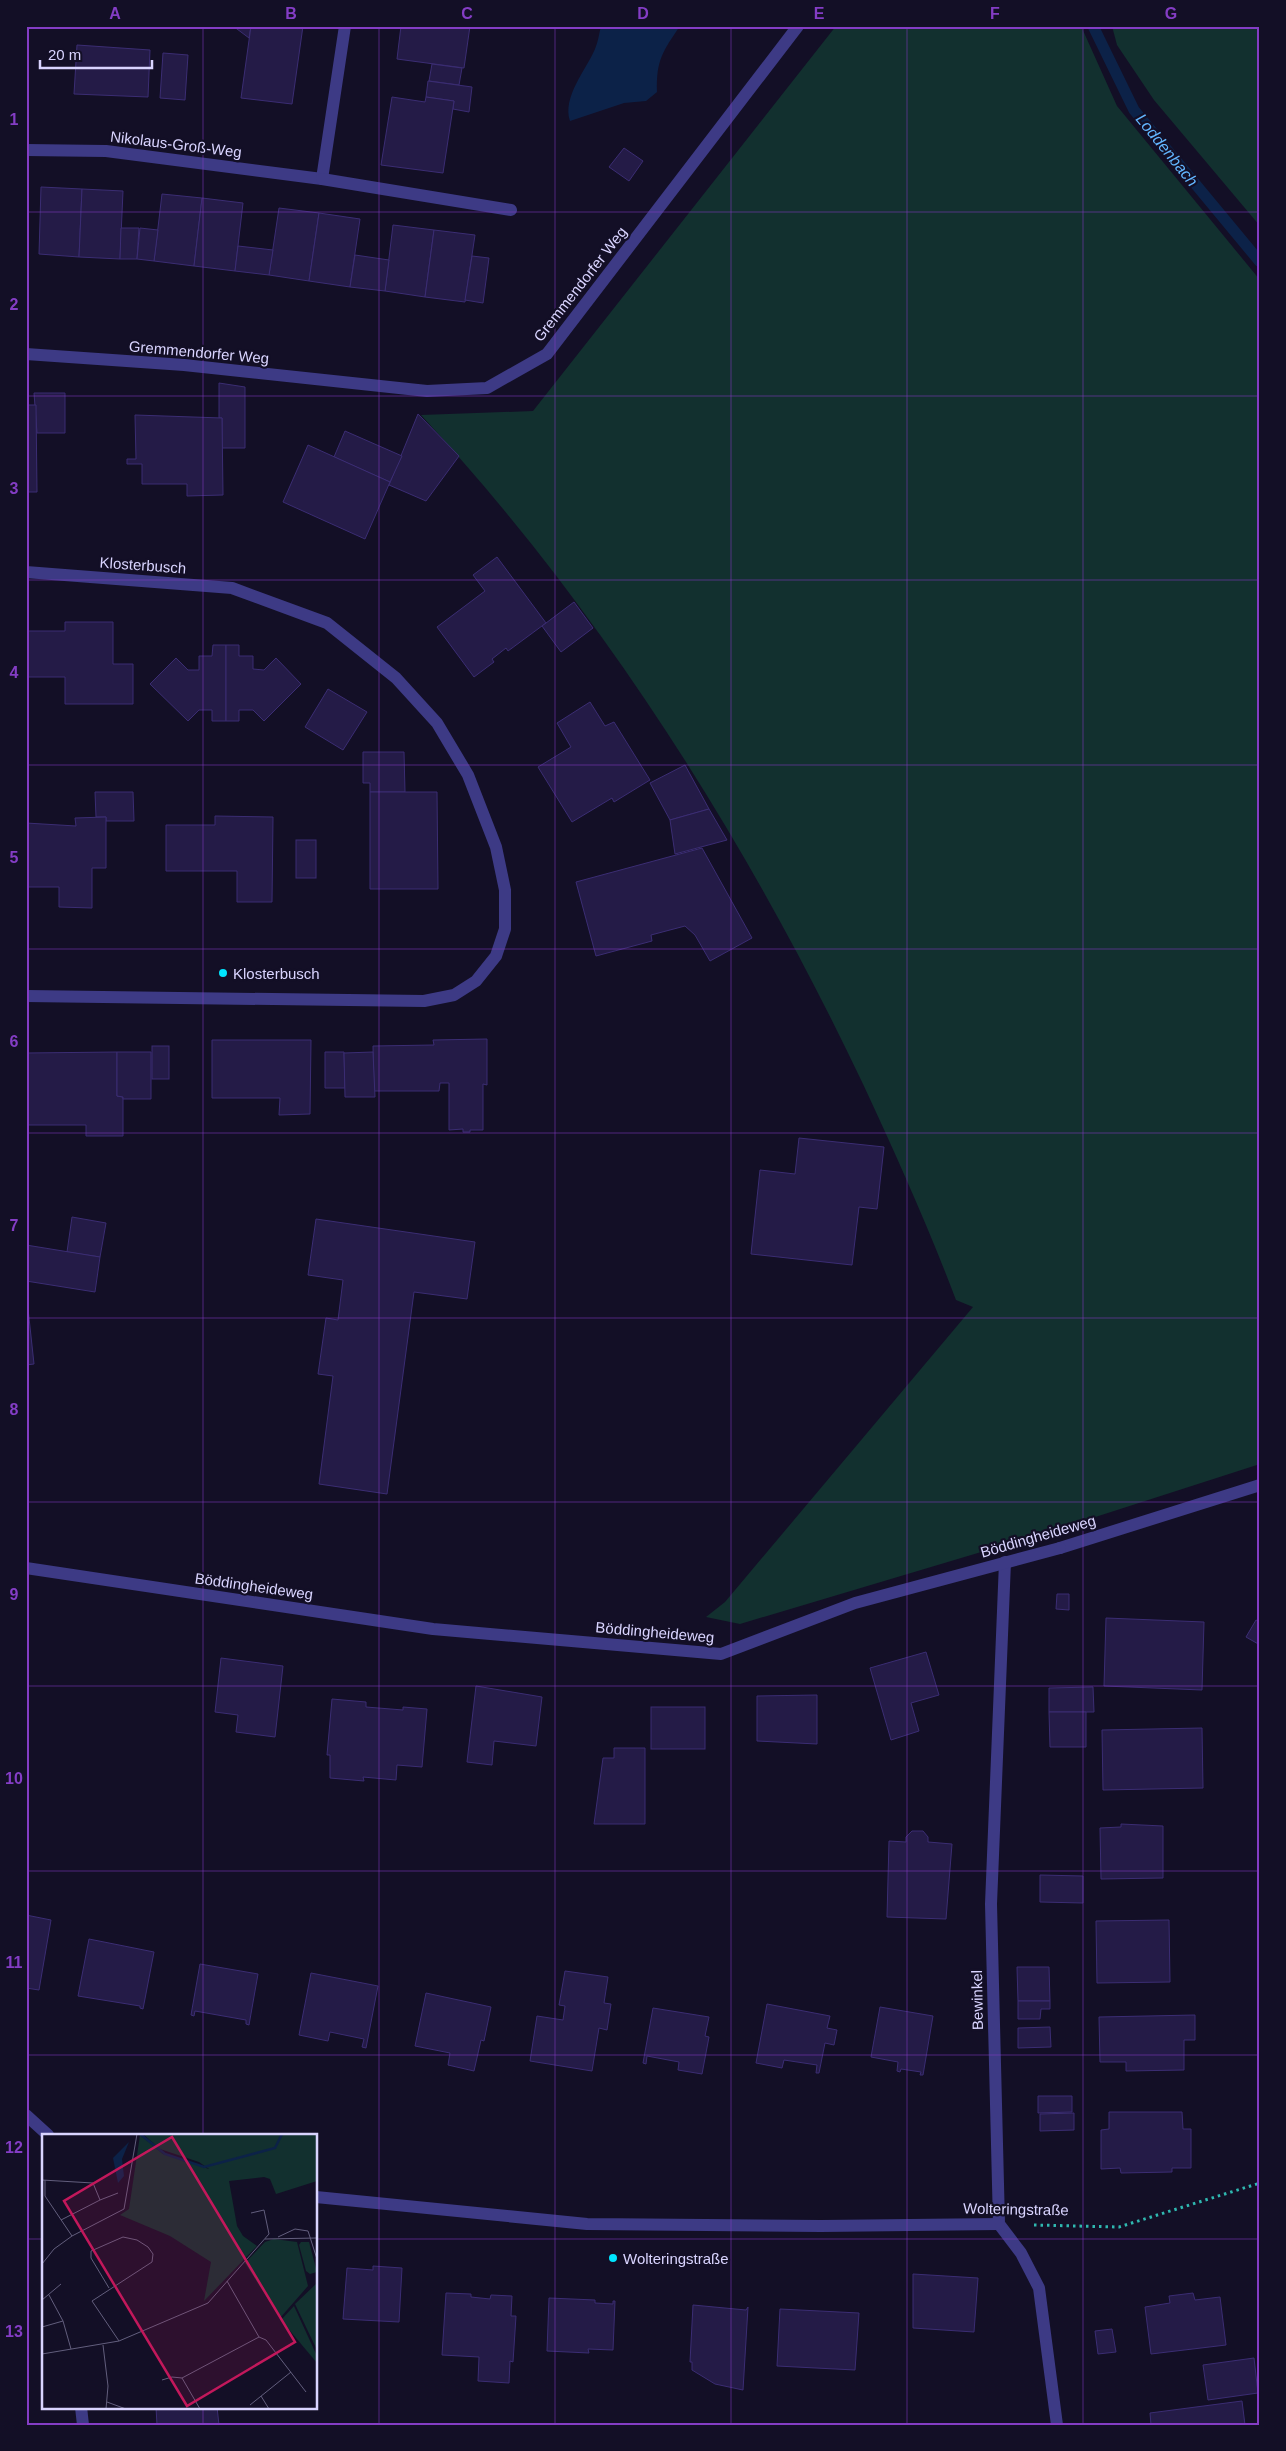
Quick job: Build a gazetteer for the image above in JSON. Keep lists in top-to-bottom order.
{
  "streets": {
    "street": [
      "Nikolaus-Groß-Weg",
      "Gremmendorfer Weg",
      "Klosterbusch",
      "Böddingheideweg",
      "Bewinkel",
      "Wolteringstraße"
    ]
  },
  "crossings": [
    ["Böddingheideweg", "Bewinkel"],
    ["Bewinkel", "Wolteringstraße"]
  ],
  "water": ["Loddenbach"],
  "places": ["Klosterbusch", "Wolteringstraße"],
  "scale_bar": "20 m",
  "grid": {
    "columns": [
      "A",
      "B",
      "C",
      "D",
      "E",
      "F",
      "G"
    ],
    "rows": [
      "1",
      "2",
      "3",
      "4",
      "5",
      "6",
      "7",
      "8",
      "9",
      "10",
      "11",
      "12",
      "13"
    ]
  }
}
